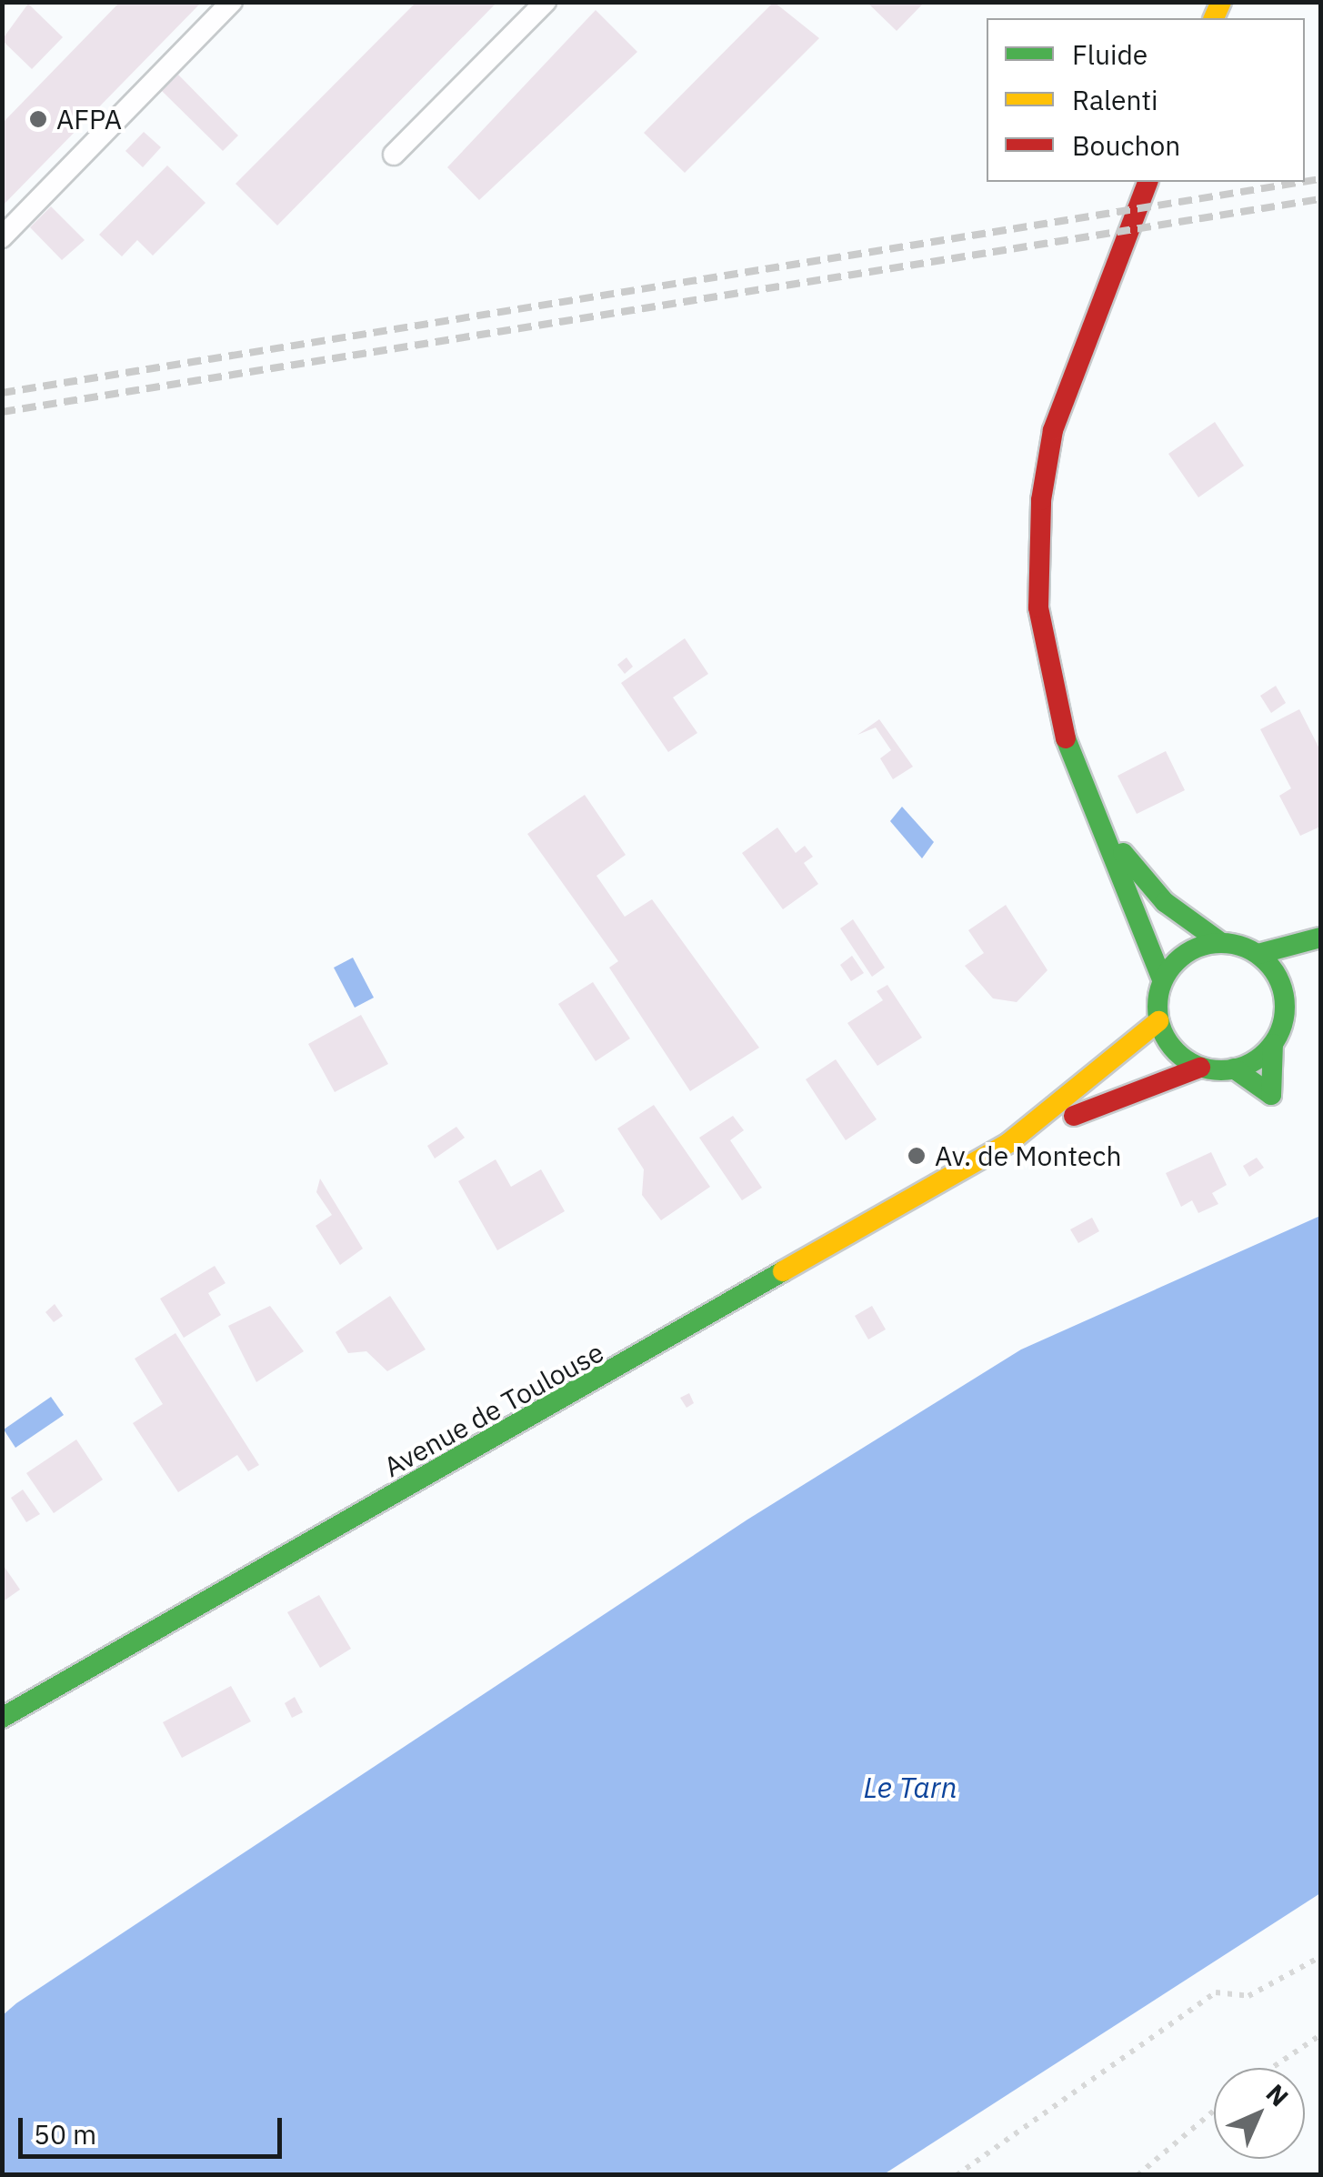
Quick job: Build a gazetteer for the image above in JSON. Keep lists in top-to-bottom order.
{
  "streets": {
    "main road": ["Avenue de Toulouse"]
  },
  "water": ["Le Tarn"],
  "places": ["AFPA", "Av. de Montech"],
  "legend": ["Fluide", "Ralenti", "Bouchon"],
  "scale_bar": "50 m",
  "north": "top right"
}
